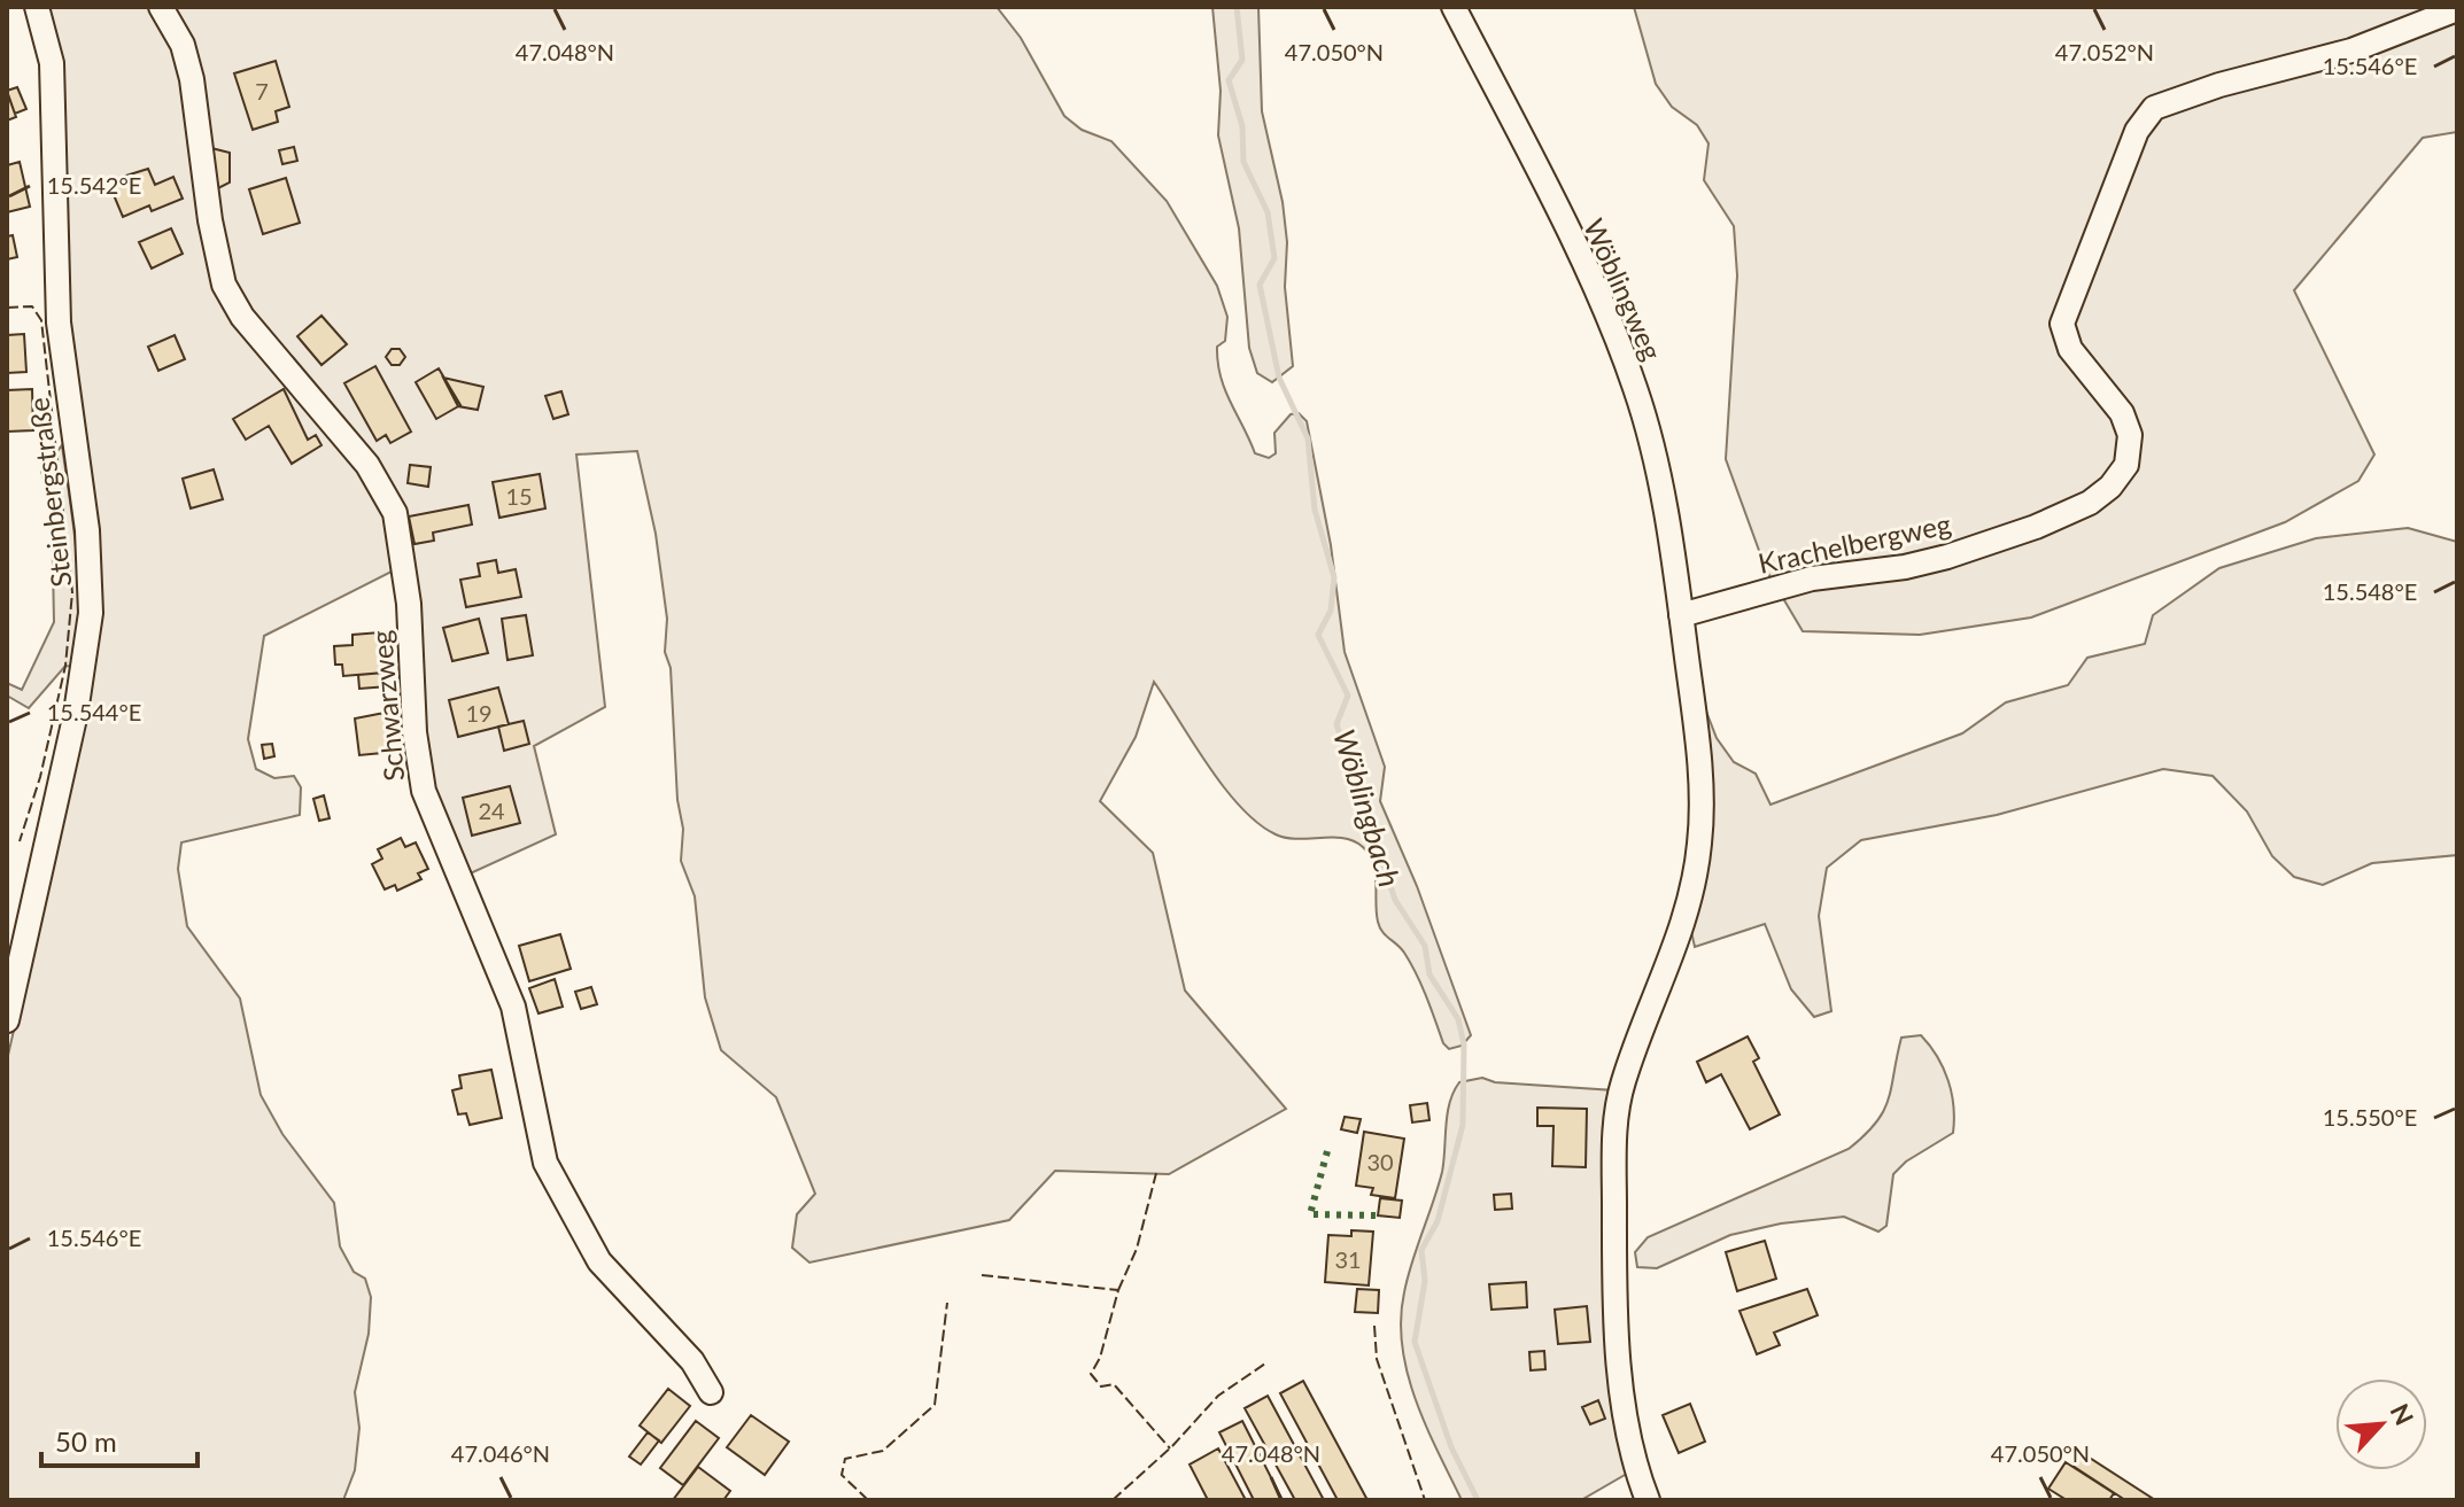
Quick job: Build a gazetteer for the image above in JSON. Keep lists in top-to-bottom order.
{
  "streets": {
    "street": [
      "Wöblingweg",
      "Steinbergstraße",
      "Krachelbergweg",
      "Schwarzweg"
    ]
  },
  "crossings": [
    ["Wöblingweg", "Krachelbergweg"]
  ],
  "water": ["Wöblingbach"],
  "house_numbers": [
    "7",
    "15",
    "19",
    "24",
    "30",
    "31"
  ],
  "scale_bar": "50 m",
  "north": "top right",
  "coordinates": [
    "47.050°N",
    "47.048°N",
    "47.052°N",
    "15.546°E",
    "15.542°E",
    "15.548°E",
    "15.544°E",
    "15.550°E",
    "47.046°N"
  ]
}
